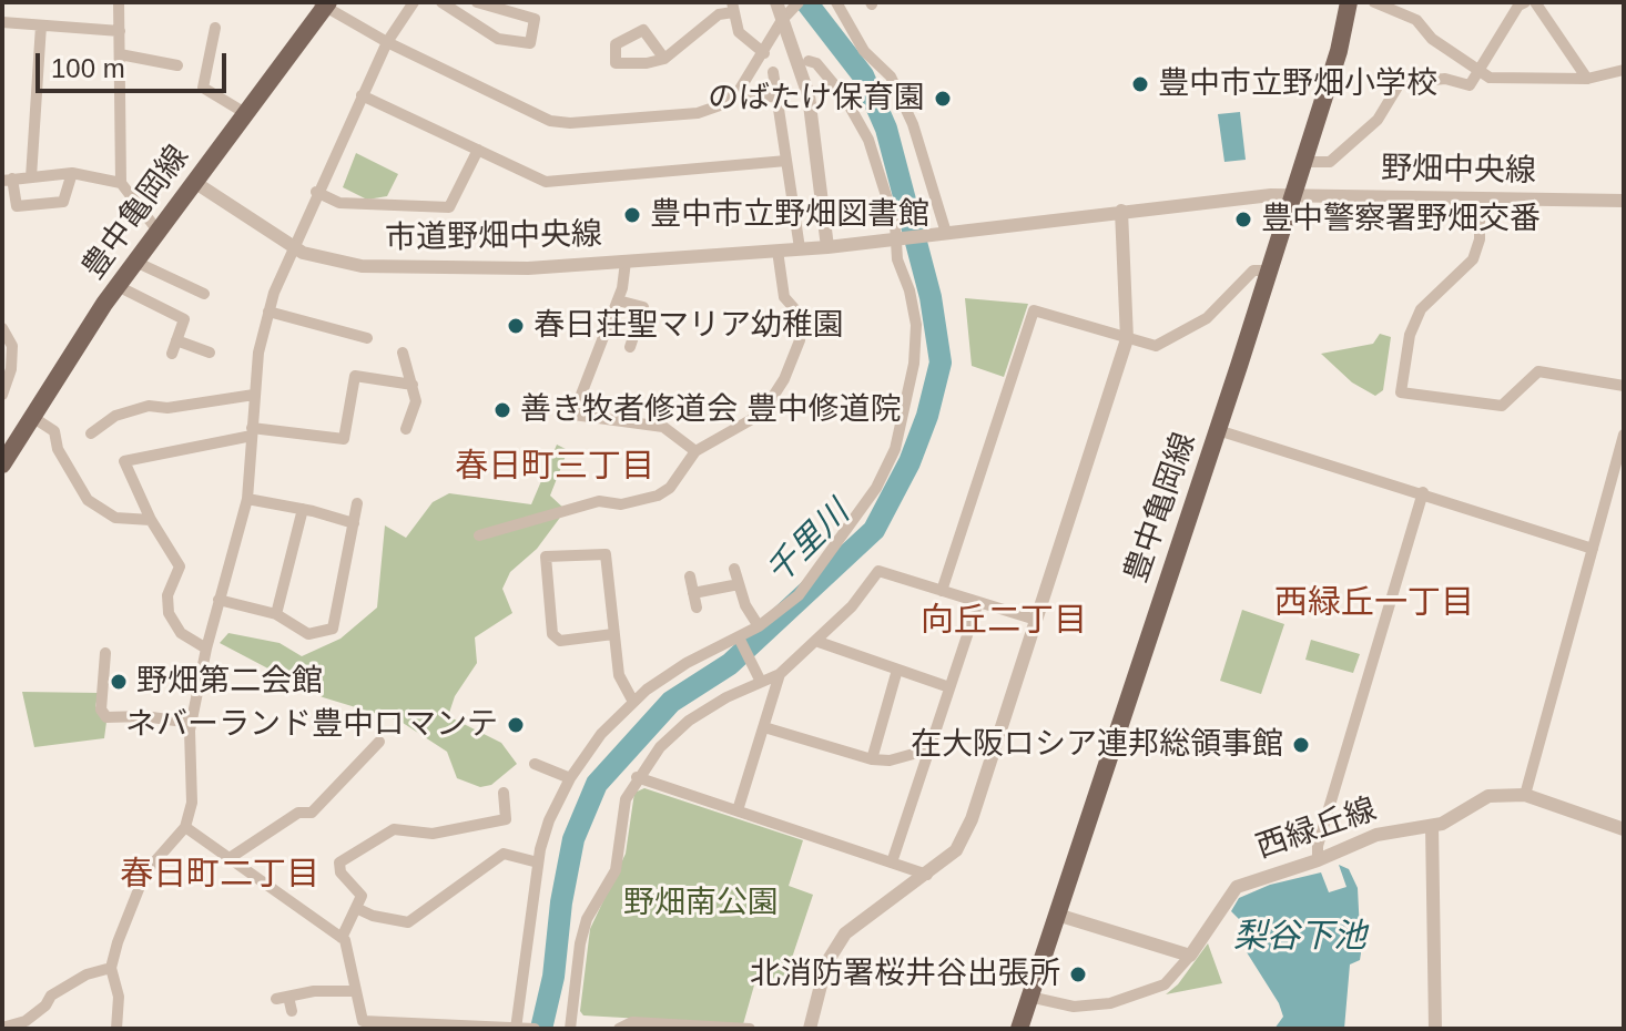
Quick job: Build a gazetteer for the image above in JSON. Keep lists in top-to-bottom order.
{
  "streets": {
    "main road": ["豊中亀岡線"],
    "street": ["野畑中央線", "市道野畑中央線", "西緑丘線"]
  },
  "crossings": [
    ["野畑中央線", "豊中亀岡線"],
    ["野畑中央線", "市道野畑中央線"],
    ["豊中亀岡線", "市道野畑中央線"]
  ],
  "districts": [
    "春日町三丁目",
    "西緑丘一丁目",
    "向丘二丁目",
    "春日町二丁目"
  ],
  "water": ["千里川", "梨谷下池"],
  "parks": ["野畑南公園"],
  "places": [
    "豊中市立野畑小学校",
    "のばたけ保育園",
    "豊中市立野畑図書館",
    "豊中警察署野畑交番",
    "春日荘聖マリア幼稚園",
    "善き牧者修道会 豊中修道院",
    "野畑第二会館",
    "ネバーランド豊中ロマンテ",
    "在大阪ロシア連邦総領事館",
    "北消防署桜井谷出張所"
  ],
  "scale_bar": "100 m"
}
